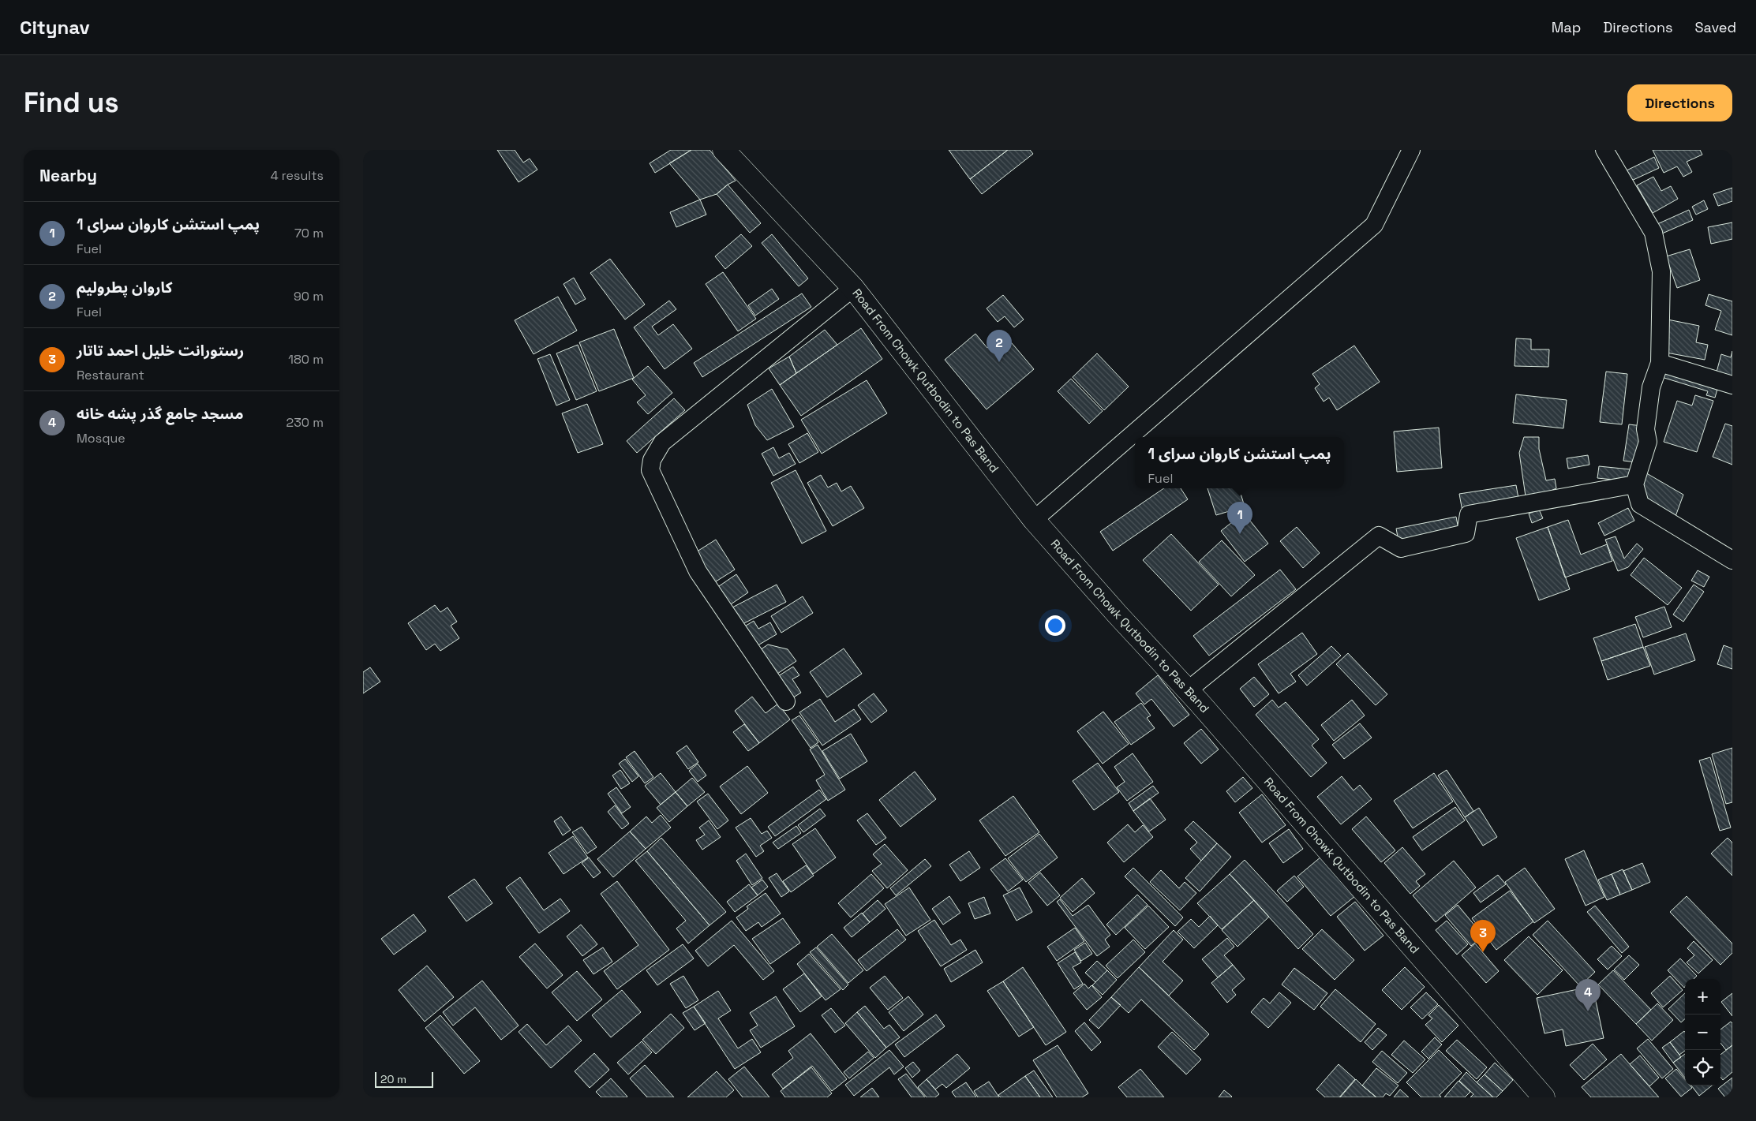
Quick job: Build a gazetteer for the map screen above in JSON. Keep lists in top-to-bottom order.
{
  "streets": {
    "main road": ["Road From Chowk Qutbodin to Pas Band"]
  },
  "scale_bar": "20 m",
  "page": {
    "header": "Citynav",
    "nav": ["Map", "Directions", "Saved"],
    "buttons": "Directions",
    "title": "Find us",
    "heading": ["Nearby", "4 results"],
    "list": [
      {
        "mark": "1",
        "name": "پمپ استشن کاروان سرای 1",
        "note": "Fuel",
        "value": "70 m"
      },
      {
        "mark": "2",
        "name": "کاروان پطرولیم",
        "note": "Fuel",
        "value": "90 m"
      },
      {
        "mark": "3",
        "name": "رستورانت خلیل احمد تاتار",
        "note": "Restaurant",
        "value": "180 m"
      },
      {
        "mark": "4",
        "name": "مسجد جامع گذر پشه خانه",
        "note": "Mosque",
        "value": "230 m"
      }
    ],
    "pins": [
      "2",
      "1",
      "3",
      "4"
    ],
    "popup": ["پمپ استشن کاروان سرای 1", "Fuel"],
    "map_buttons": ["+", "−"],
    "scale": "20 m"
  }
}
